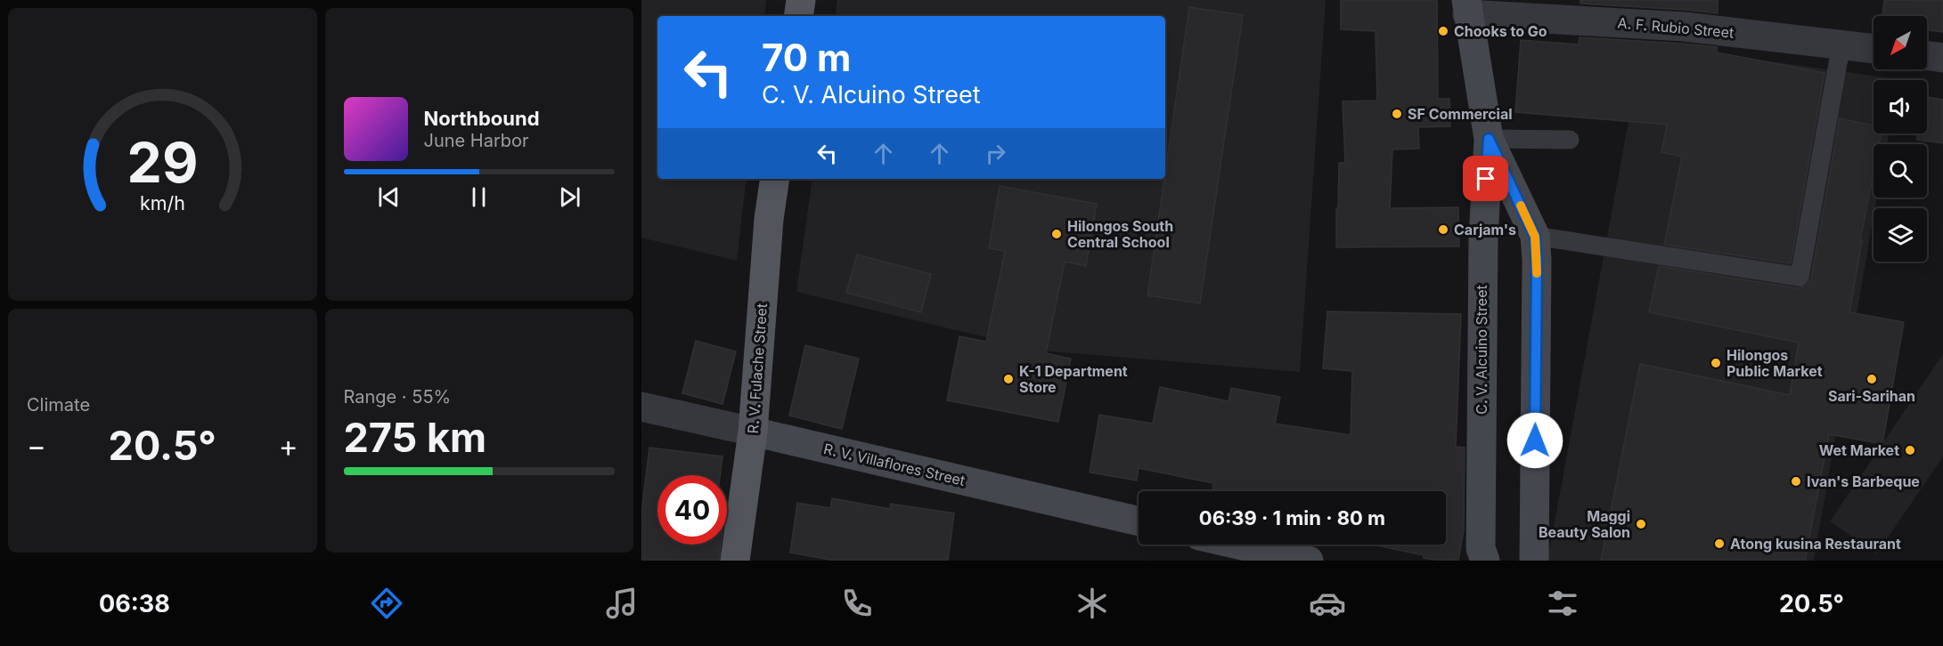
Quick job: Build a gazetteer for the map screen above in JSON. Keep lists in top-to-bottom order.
{
  "streets": {
    "main road": ["R. V. Fulache Street"],
    "street": ["A. F. Rubio Street", "C. V. Alcuino Street", "R. V. Villaflores Street"]
  },
  "crossings": [
    ["A. F. Rubio Street", "C. V. Alcuino Street"],
    ["R. V. Fulache Street", "R. V. Villaflores Street"]
  ],
  "places": [
    "Chooks to Go",
    "SF Commercial",
    "Carjam's",
    "Hilongos South Central School",
    "Hilongos Public Market",
    "K-1 Department Store",
    "Sari-Sarihan",
    "Wet Market",
    "Ivan's Barbeque",
    "Maggi Beauty Salon",
    "Atong kusina Restaurant"
  ],
  "north": "bottom left",
  "page": {
    "turn": ["70 m", "C. V. Alcuino Street"],
    "song": ["Northbound", "June Harbor"],
    "tile": [
      "Climate",
      ["Range · 55%", "275 km"]
    ],
    "heat": ["−", "20.5°", "+"],
    "limit": "40",
    "trip": "06:39 · 1 min · 80 m",
    "tabs": ["06:38", "20.5°"],
    "gauge": ["29", "km/h"]
  }
}
